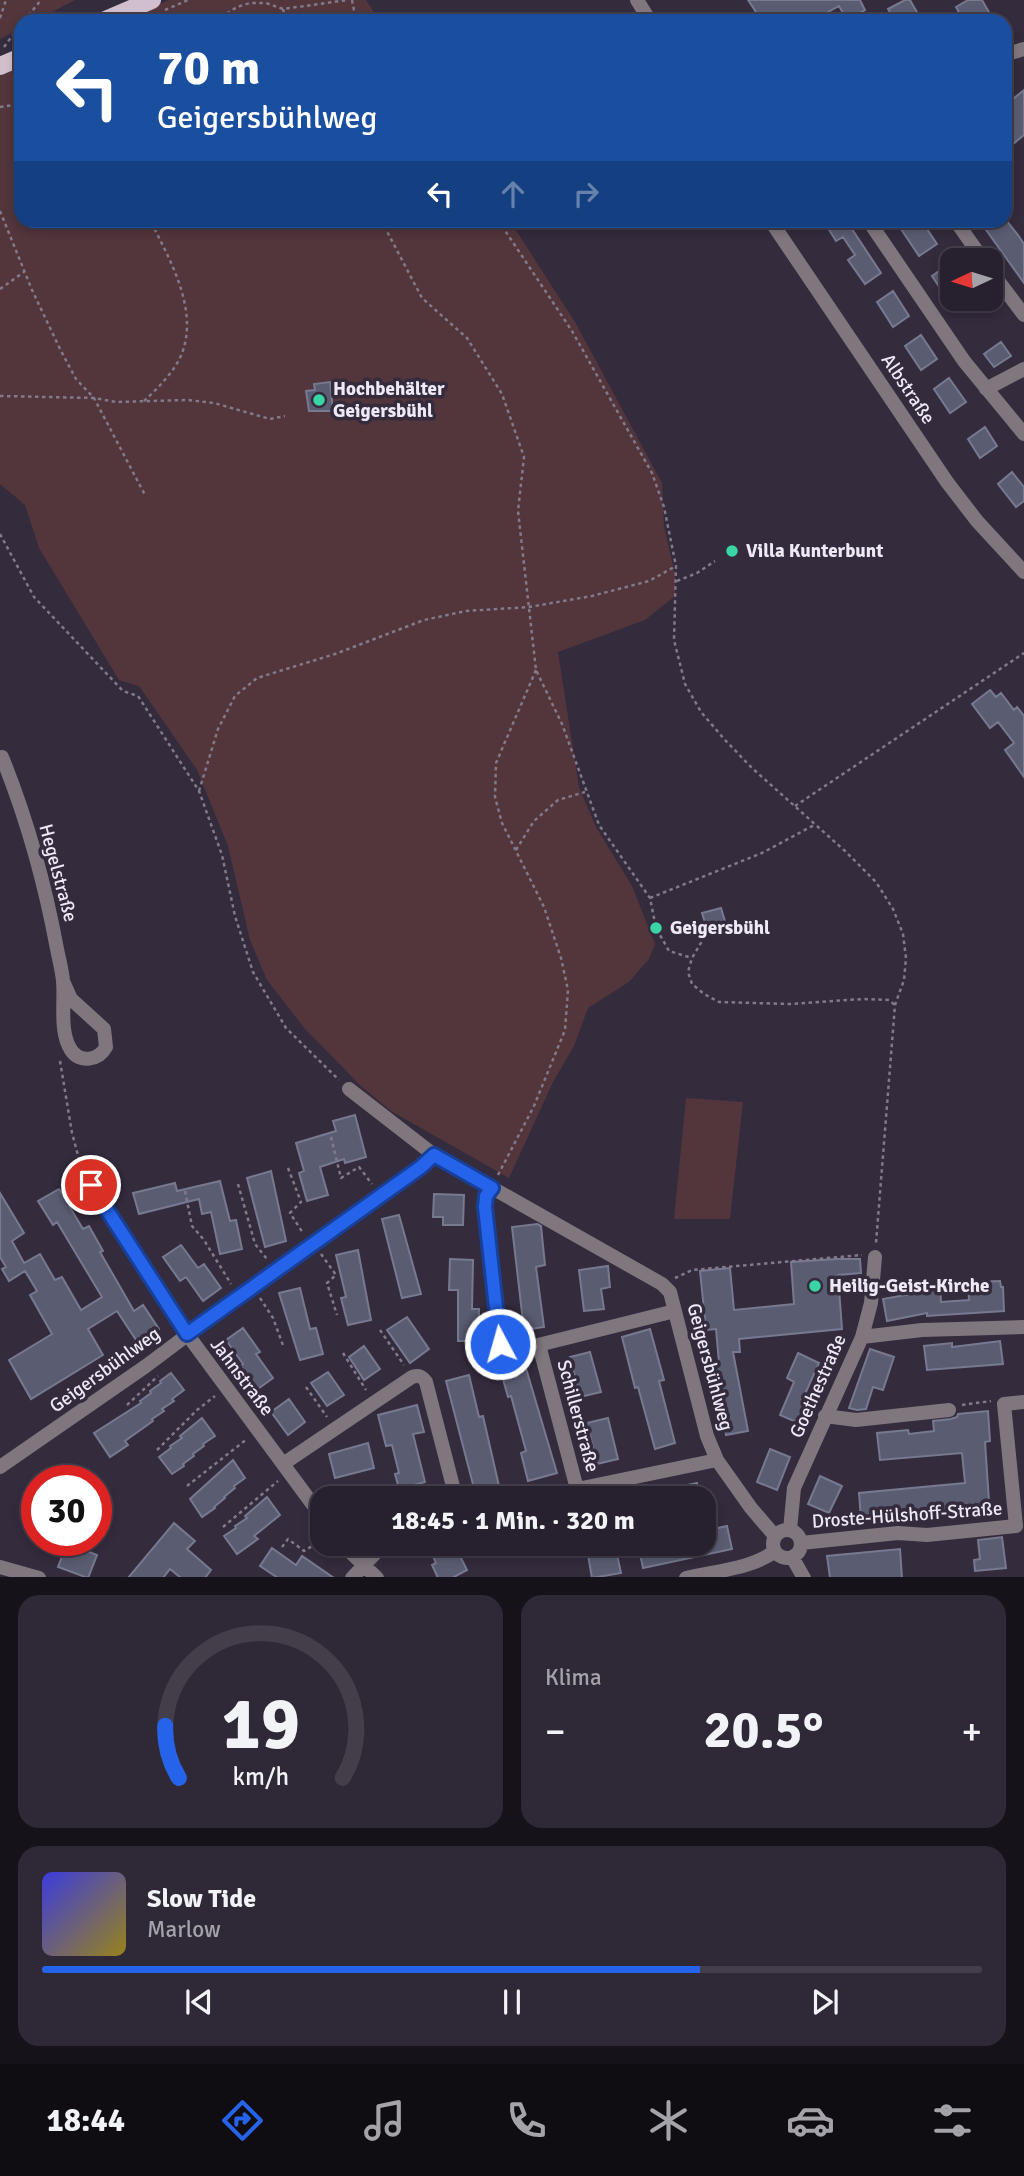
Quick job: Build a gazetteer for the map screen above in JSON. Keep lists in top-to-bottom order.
{
  "streets": {
    "street": [
      "Albstraße",
      "Hegelstraße",
      "Geigersbühlweg",
      "Jahnstraße",
      "Goethestraße",
      "Schillerstraße",
      "Droste-Hülshoff-Straße"
    ]
  },
  "crossings": [
    ["Geigersbühlweg", "Jahnstraße"],
    ["Geigersbühlweg", "Goethestraße"],
    ["Geigersbühlweg", "Schillerstraße"],
    ["Geigersbühlweg", "Droste-Hülshoff-Straße"],
    ["Goethestraße", "Droste-Hülshoff-Straße"]
  ],
  "places": [
    "Hochbehälter Geigersbühl",
    "Villa Kunterbunt",
    "Geigersbühl",
    "Heilig-Geist-Kirche"
  ],
  "north": "left",
  "page": {
    "turn": ["70 m", "Geigersbühlweg"],
    "limit": "30",
    "trip": "18:45 · 1 Min. · 320 m",
    "tile": "Klima",
    "heat": ["−", "20.5°", "+"],
    "song": ["Slow Tide", "Marlow"],
    "tabs": "18:44",
    "gauge": ["19", "km/h"]
  }
}
